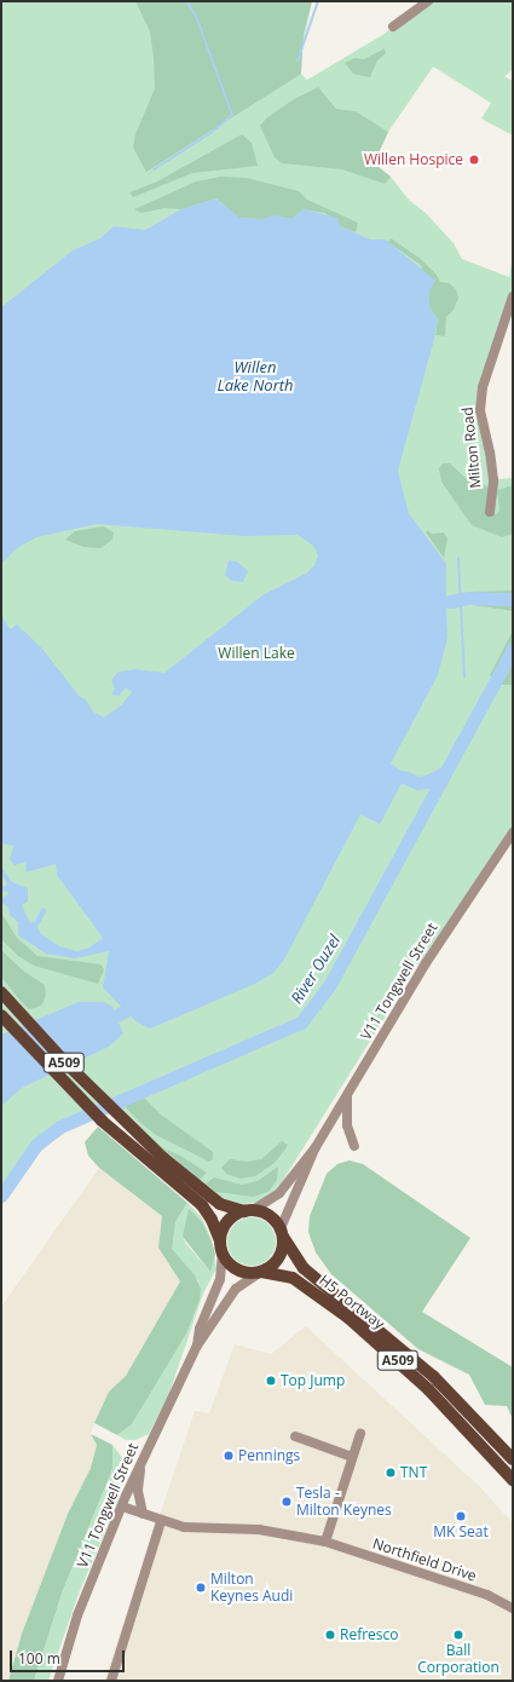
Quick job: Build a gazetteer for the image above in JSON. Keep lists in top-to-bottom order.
{
  "streets": {
    "main road": ["A509", "H5 Portway"],
    "street": ["Milton Road", "V11 Tongwell Street", "Northfield Drive"]
  },
  "crossings": [
    ["V11 Tongwell Street", "A509"],
    ["V11 Tongwell Street", "H5 Portway"],
    ["V11 Tongwell Street", "Northfield Drive"],
    ["A509", "H5 Portway"]
  ],
  "water": ["Willen Lake North", "River Ouzel"],
  "parks": ["Willen Lake"],
  "places": [
    "Willen Hospice",
    "Top Jump",
    "Pennings",
    "TNT",
    "Tesla - Milton Keynes",
    "MK Seat",
    "Milton Keynes Audi",
    "Refresco",
    "Ball Corporation"
  ],
  "scale_bar": "100 m"
}
